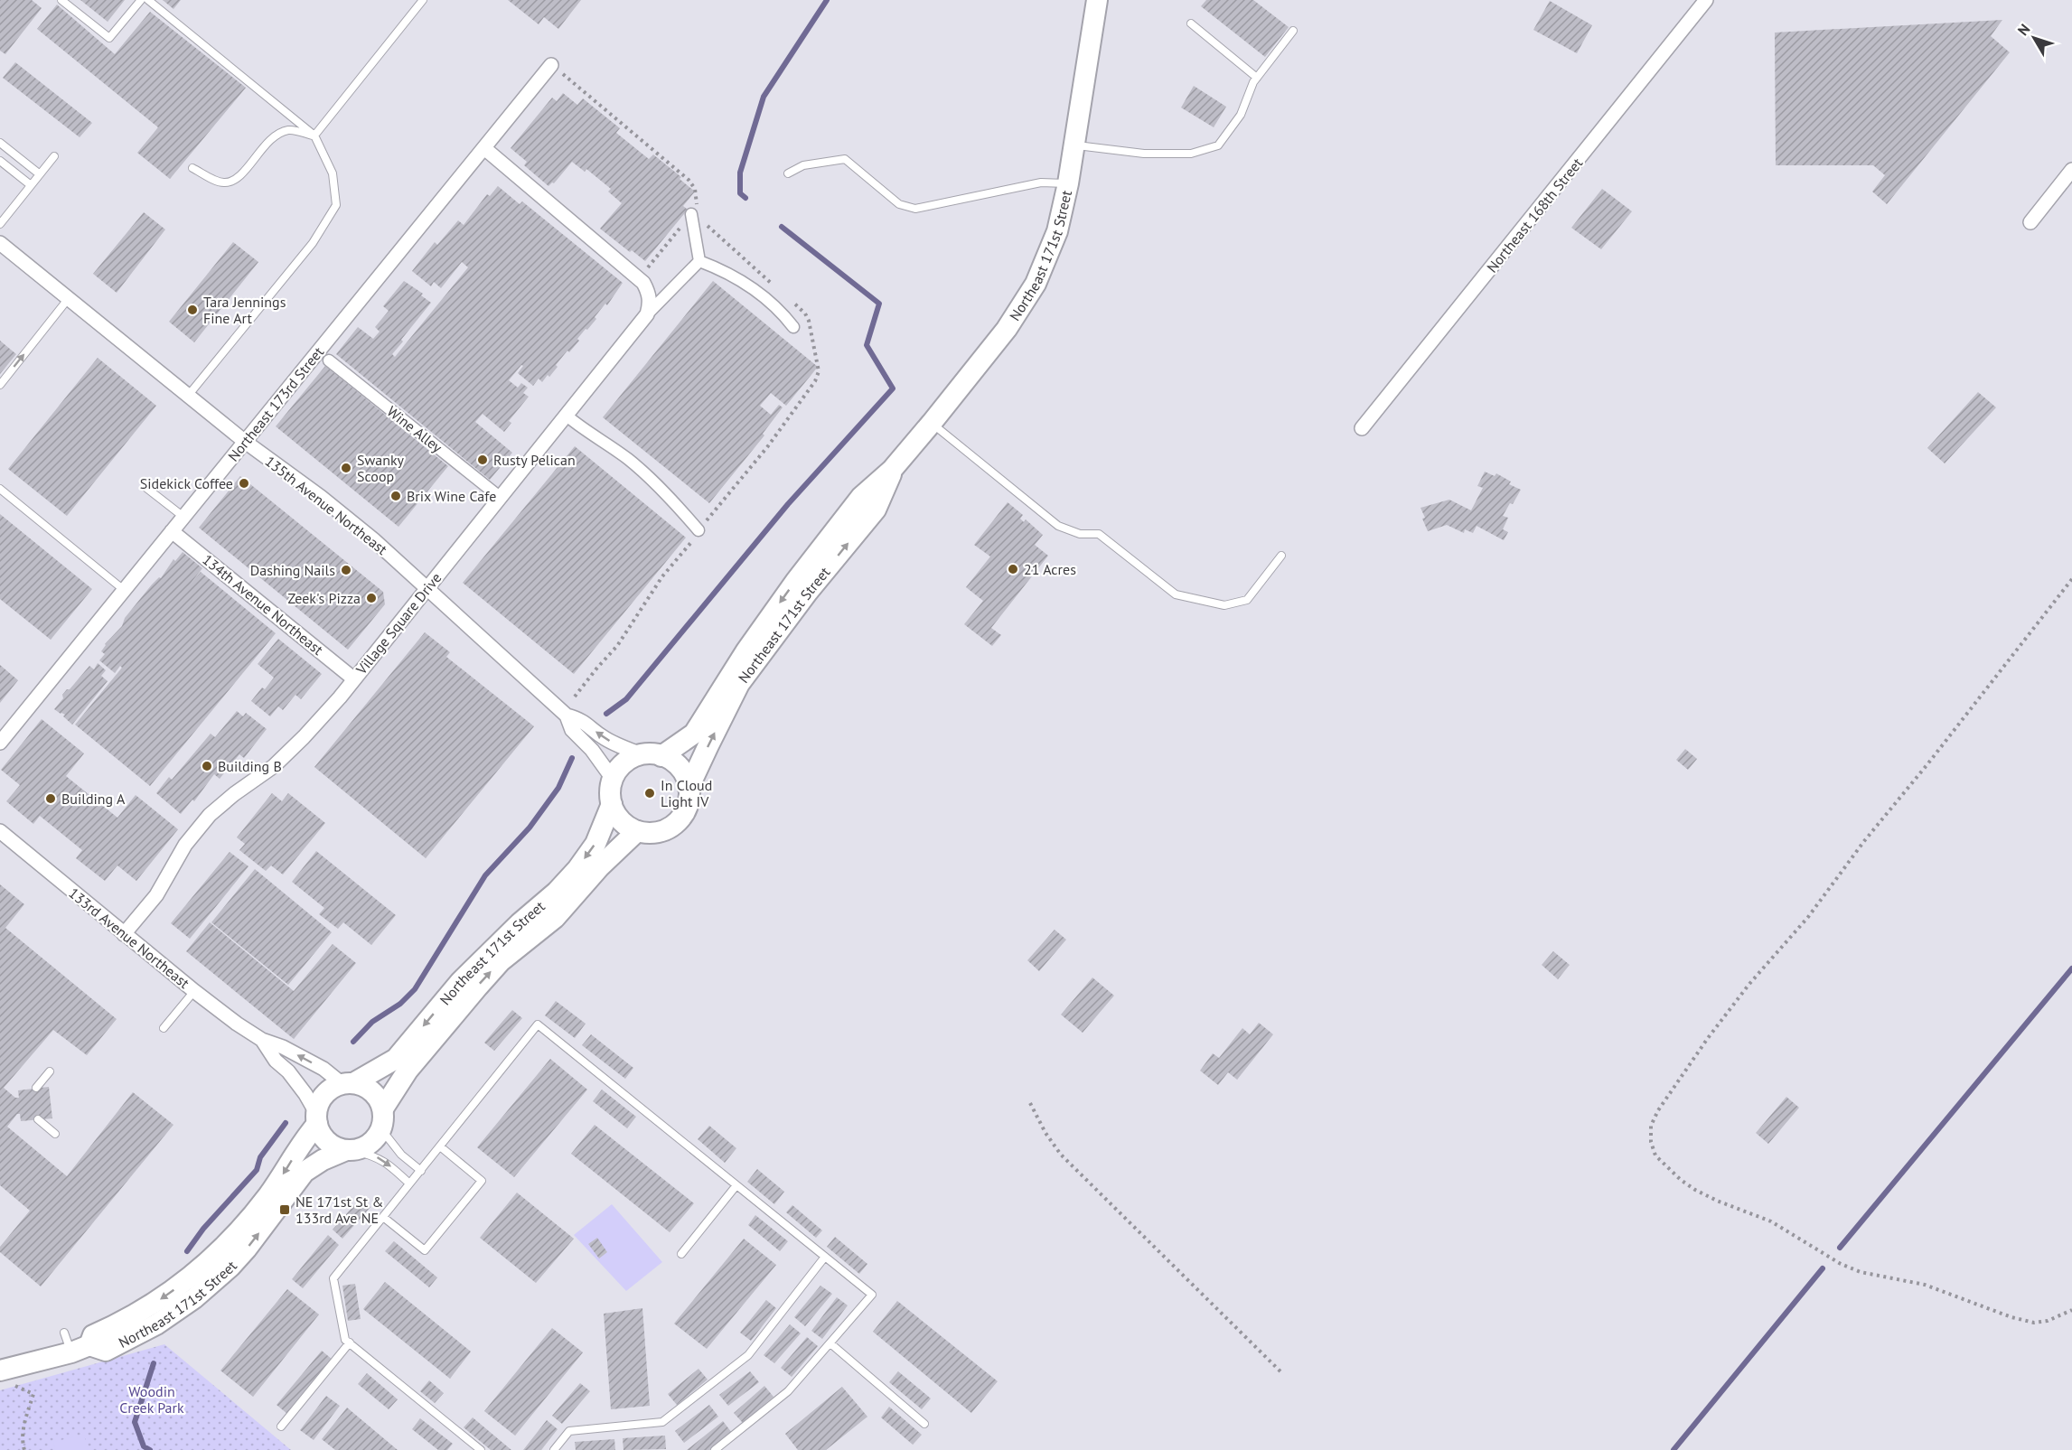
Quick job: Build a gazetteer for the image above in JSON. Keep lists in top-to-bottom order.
{
  "streets": {
    "main road": ["Northeast 171st Street"],
    "street": [
      "Northeast 168th Street",
      "Northeast 173rd Street",
      "Wine Alley",
      "135th Avenue Northeast",
      "134th Avenue Northeast",
      "Village Square Drive",
      "133rd Avenue Northeast"
    ]
  },
  "crossings": [
    ["Northeast 171st Street", "135th Avenue Northeast"],
    ["Northeast 171st Street", "133rd Avenue Northeast"],
    ["Northeast 173rd Street", "135th Avenue Northeast"],
    ["Northeast 173rd Street", "134th Avenue Northeast"],
    ["Wine Alley", "Village Square Drive"],
    ["135th Avenue Northeast", "Village Square Drive"],
    ["134th Avenue Northeast", "Village Square Drive"],
    ["Village Square Drive", "133rd Avenue Northeast"]
  ],
  "parks": ["Woodin Creek Park"],
  "places": {
    "other": [
      "Tara Jennings Fine Art",
      "Rusty Pelican",
      "Swanky Scoop",
      "Sidekick Coffee",
      "Brix Wine Cafe",
      "21 Acres",
      "Dashing Nails",
      "Zeek's Pizza",
      "Building B",
      "In Cloud Light IV",
      "Building A"
    ],
    "transit": ["NE 171st St & 133rd Ave NE"]
  },
  "north": "top left"
}
